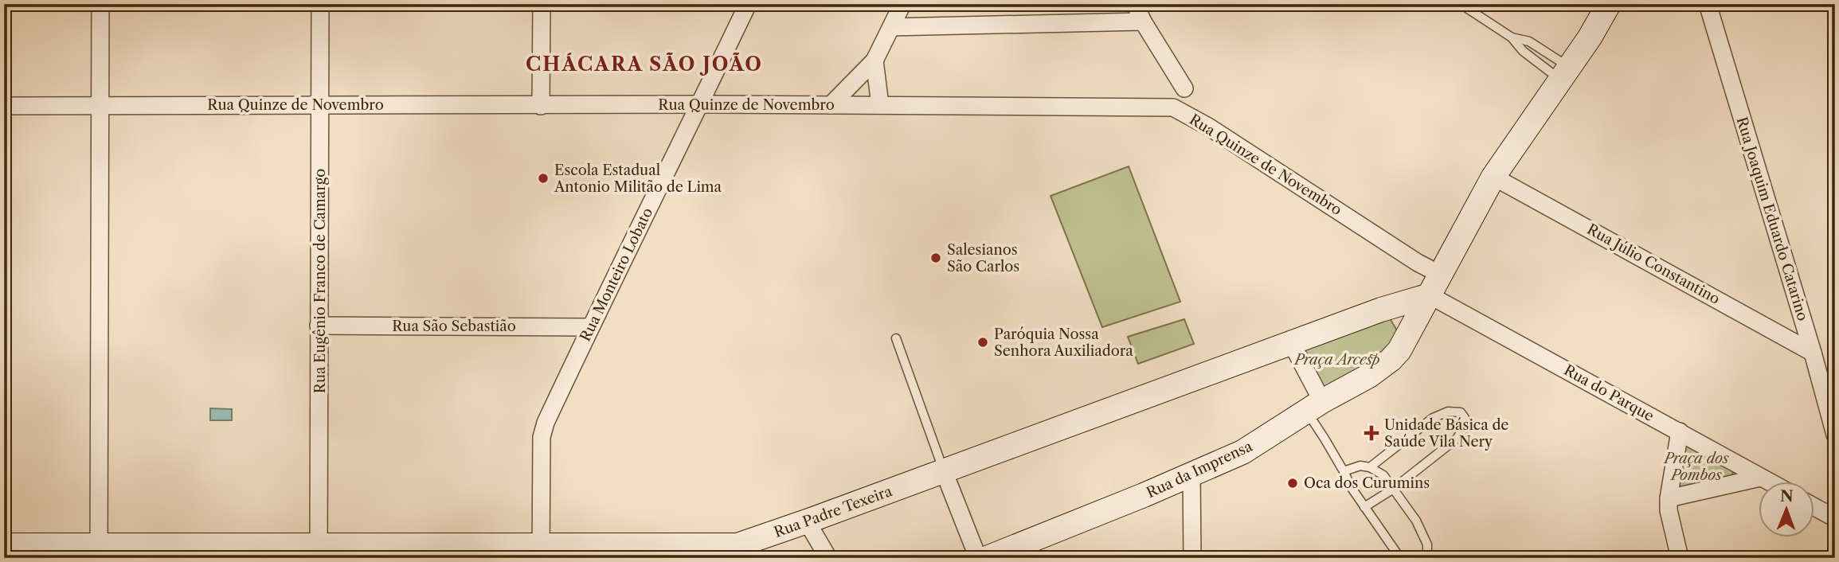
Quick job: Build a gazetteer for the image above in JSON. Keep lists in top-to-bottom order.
{
  "streets": {
    "main road": ["Rua da Imprensa", "Rua Padre Texeira"],
    "street": [
      "Rua Quinze de Novembro",
      "Rua Joaquim Eduardo Catarino",
      "Rua Júlio Constantino",
      "Rua Monteiro Lobato",
      "Rua Eugênio Franco de Camargo",
      "Rua São Sebastião",
      "Rua do Parque"
    ]
  },
  "crossings": [
    ["Rua Quinze de Novembro", "Rua Monteiro Lobato"],
    ["Rua Quinze de Novembro", "Rua Eugênio Franco de Camargo"],
    ["Rua Quinze de Novembro", "Rua da Imprensa"],
    ["Rua Joaquim Eduardo Catarino", "Rua Júlio Constantino"],
    ["Rua Júlio Constantino", "Rua da Imprensa"],
    ["Rua Monteiro Lobato", "Rua São Sebastião"],
    ["Rua Monteiro Lobato", "Rua Padre Texeira"],
    ["Rua Eugênio Franco de Camargo", "Rua São Sebastião"],
    ["Rua Eugênio Franco de Camargo", "Rua Padre Texeira"],
    ["Rua do Parque", "Rua da Imprensa"],
    ["Rua do Parque", "Rua Padre Texeira"],
    ["Rua da Imprensa", "Rua Padre Texeira"]
  ],
  "districts": ["CHÁCARA SÃO JOÃO"],
  "parks": ["Praça Arcesp", "Praça dos Pombos"],
  "places": {
    "other": [
      "Escola Estadual Antonio Militão de Lima",
      "Salesianos São Carlos",
      "Paróquia Nossa Senhora Auxiliadora",
      "Oca dos Curumins"
    ],
    "health": ["Unidade Básica de Saúde Vila Nery"]
  },
  "north": "top"
}
